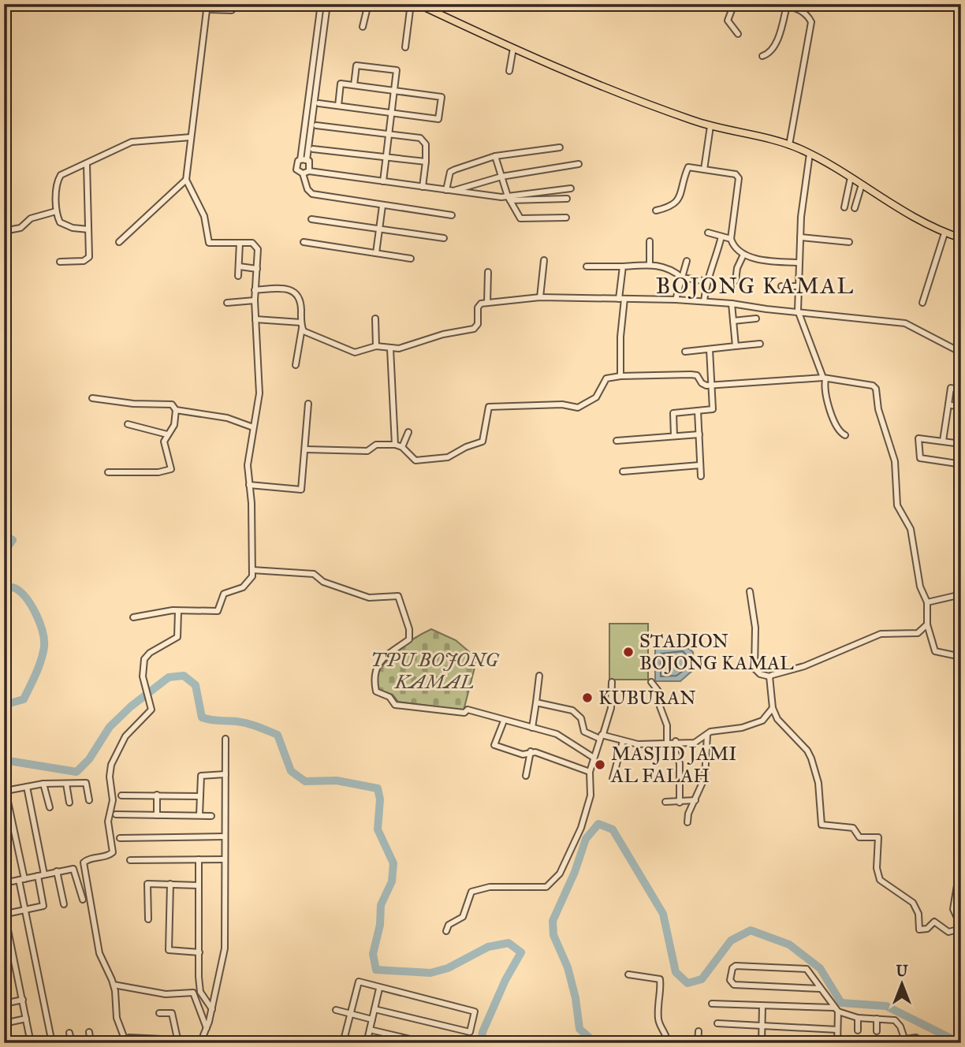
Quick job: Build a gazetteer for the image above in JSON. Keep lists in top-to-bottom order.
{
  "districts": ["BOJONG KAMAL"],
  "parks": ["TPU BOJONG KAMAL"],
  "places": ["STADION BOJONG KAMAL", "KUBURAN", "MASJID JAMI AL FALAH"],
  "north": "top"
}
